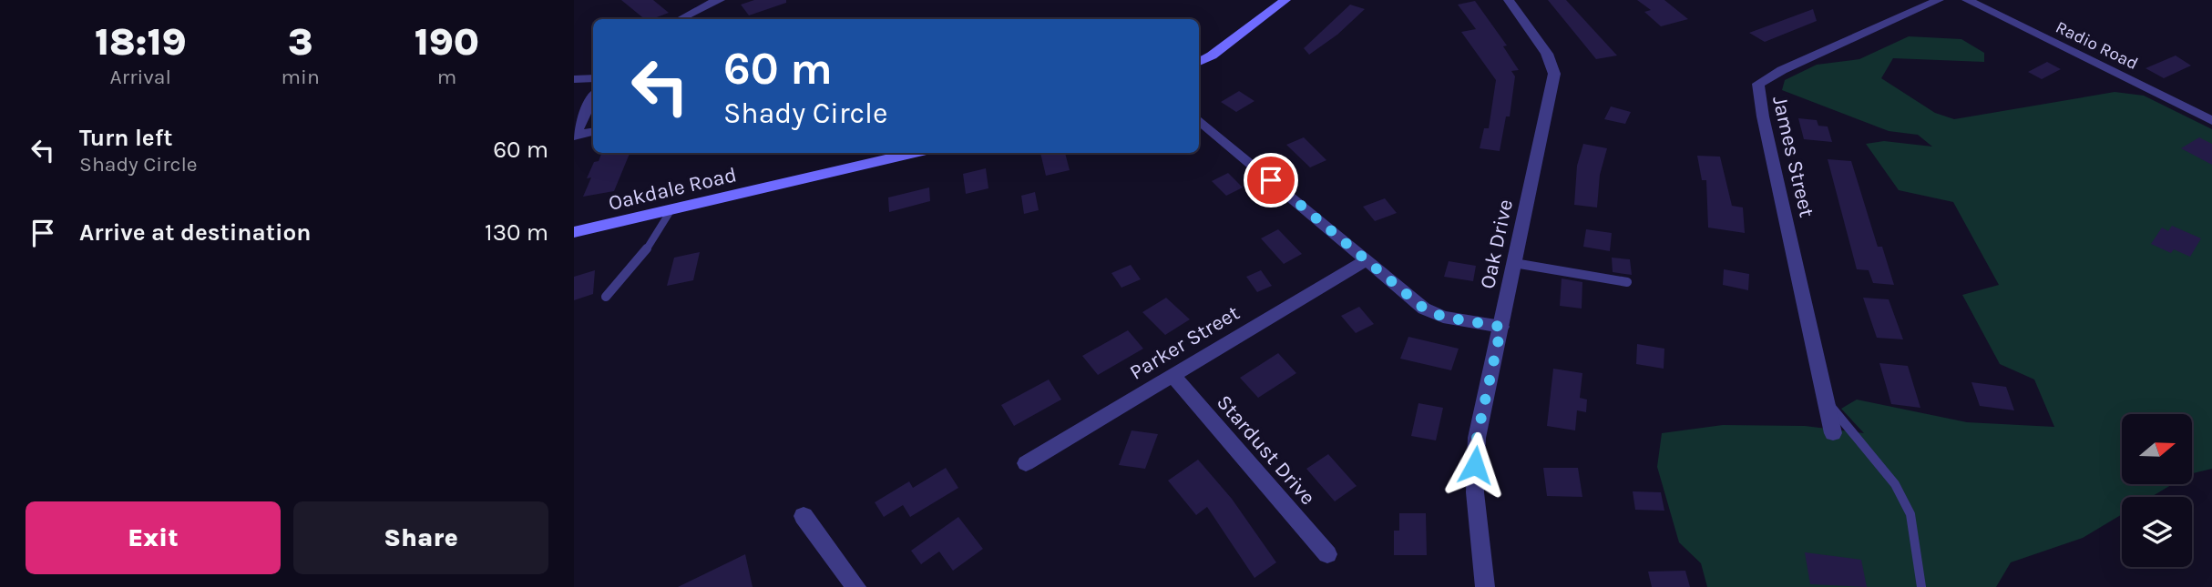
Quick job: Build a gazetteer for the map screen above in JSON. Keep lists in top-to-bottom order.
{
  "streets": {
    "main road": ["Oakdale Road"],
    "street": [
      "Radio Road",
      "James Street",
      "Oak Drive",
      "Parker Street",
      "Stardust Drive"
    ]
  },
  "crossings": [
    ["Parker Street", "Stardust Drive"]
  ],
  "north": "right",
  "page": {
    "eta": [
      "18:19",
      "Arrival",
      "3",
      "min",
      "190",
      "m"
    ],
    "turn": ["60 m", "Shady Circle"],
    "list": [
      {
        "name": "Turn left",
        "note": "Shady Circle",
        "value": "60 m"
      },
      {
        "name": "Arrive at destination",
        "value": "130 m"
      }
    ],
    "buttons": ["Exit", "Share"]
  }
}
